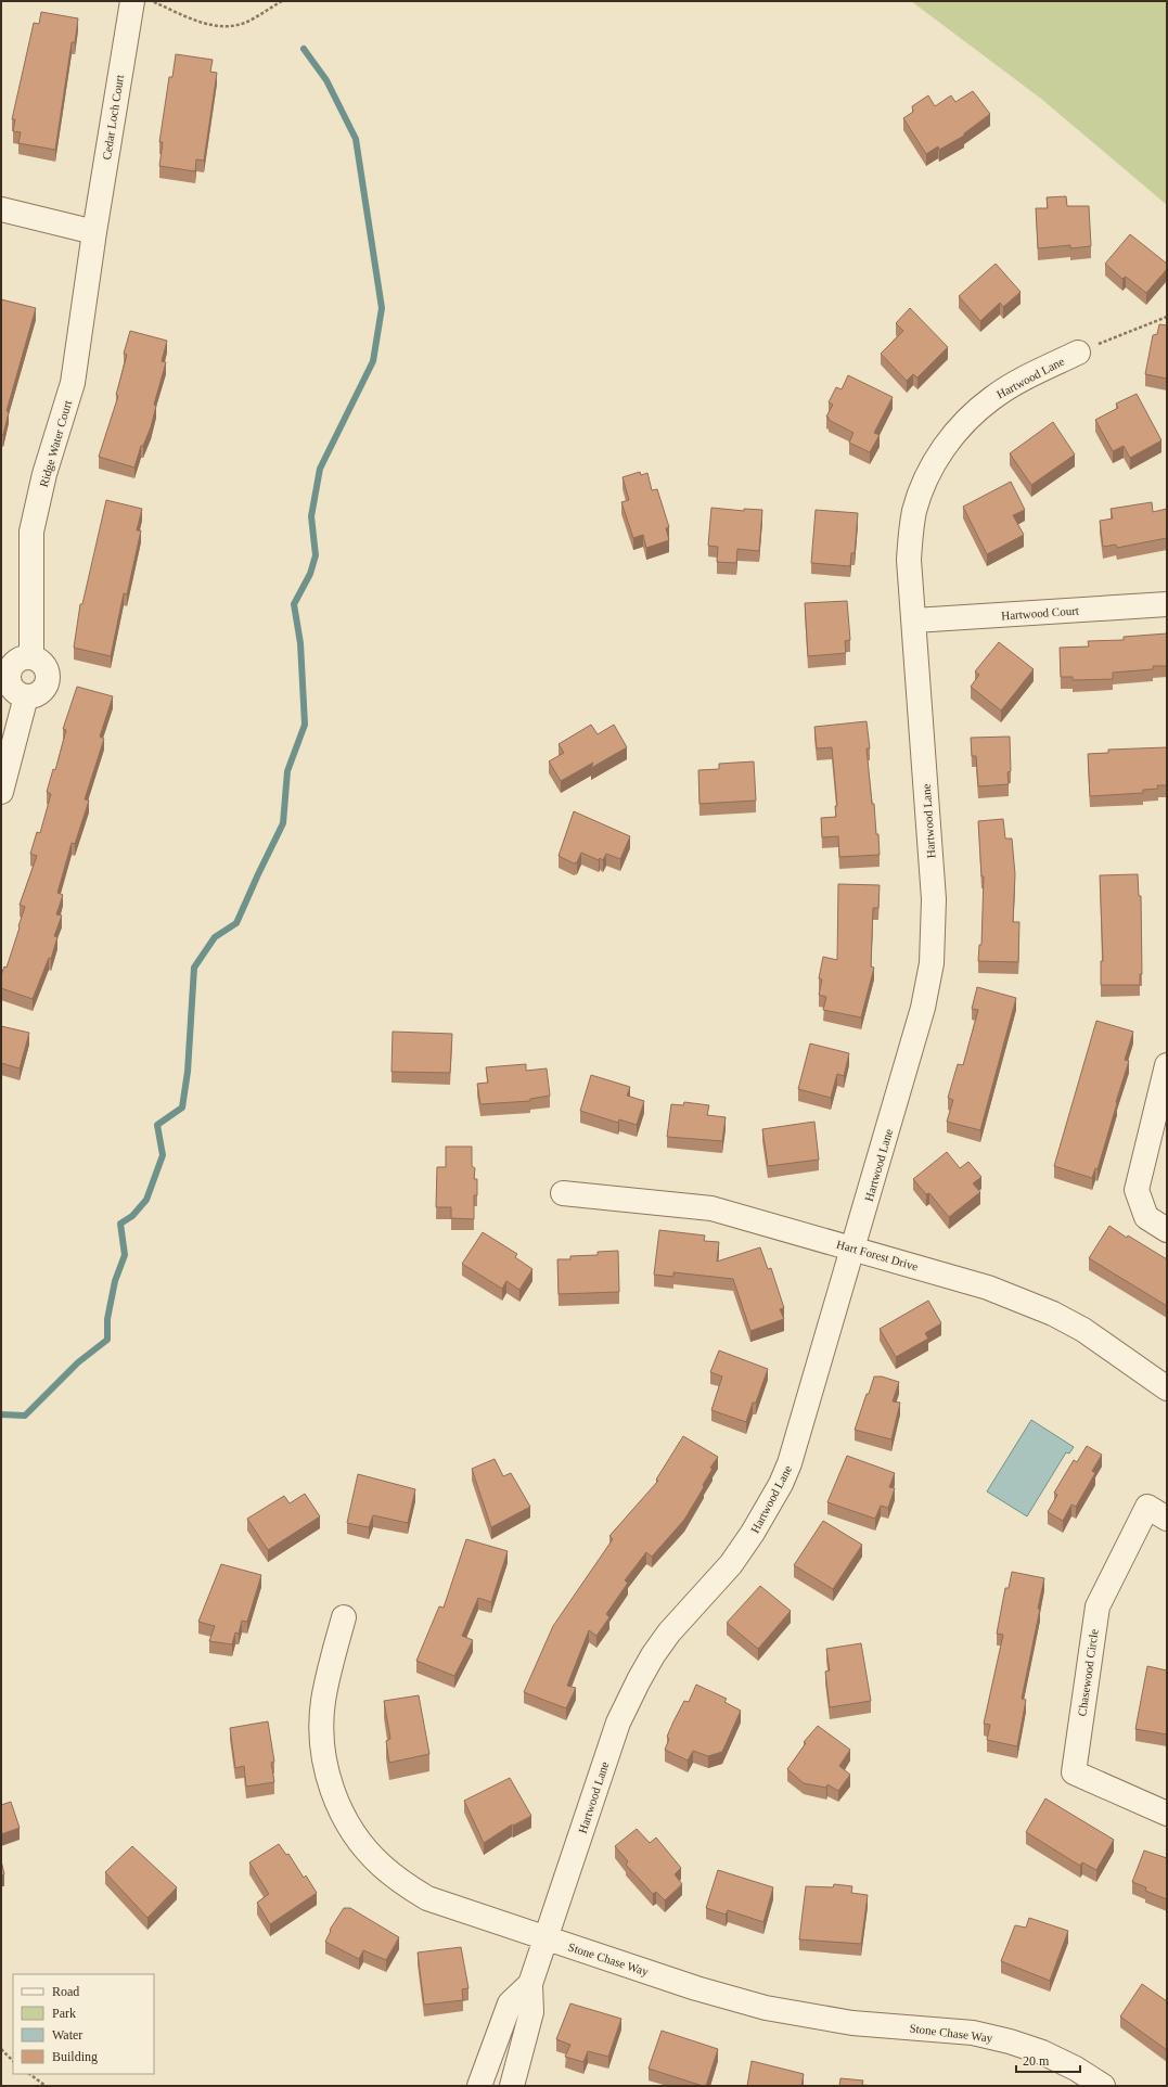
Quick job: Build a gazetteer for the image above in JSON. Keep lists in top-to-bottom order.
{
  "streets": {
    "street": [
      "Cedar Loch Court",
      "Hartwood Lane",
      "Ridge Water Court",
      "Hartwood Court",
      "Hart Forest Drive",
      "Chasewood Circle",
      "Stone Chase Way"
    ]
  },
  "crossings": [
    ["Cedar Loch Court", "Ridge Water Court"],
    ["Hartwood Lane", "Hartwood Court"],
    ["Hartwood Lane", "Hart Forest Drive"],
    ["Hartwood Lane", "Stone Chase Way"]
  ],
  "legend": [
    "Road",
    "Park",
    "Water",
    "Building"
  ],
  "scale_bar": "20 m"
}
